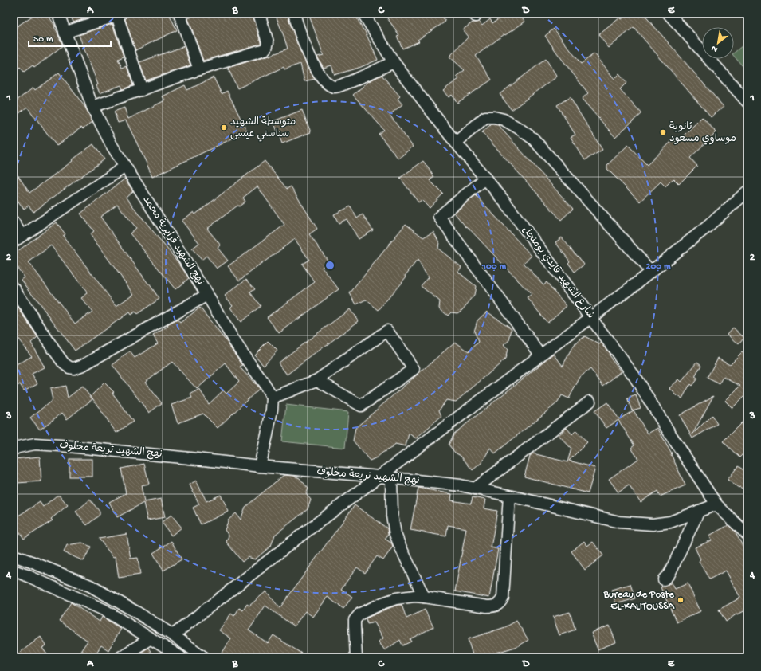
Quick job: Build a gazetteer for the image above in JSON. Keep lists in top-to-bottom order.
{
  "streets": {
    "street": ["نهج الشهيد قرايرية محمد", "شارع الشهيد قايدي بومنجل", "نهج الشهيد تريعة مخلوف"]
  },
  "crossings": [
    ["شارع الشهيد قايدي بومنجل", "نهج الشهيد تريعة مخلوف"]
  ],
  "places": ["متوسطة الشهيد سناسني عيسى", "ثانوية موساوي مسعود", "Bureau de Poste EL-KALITOUSSA"],
  "scale_bar": "50 m",
  "north": "bottom left",
  "grid": {
    "columns": [
      "A",
      "B",
      "C",
      "D",
      "E"
    ],
    "rows": [
      "1",
      "2",
      "3",
      "4"
    ]
  },
  "rings": ["100 m", "200 m"]
}
